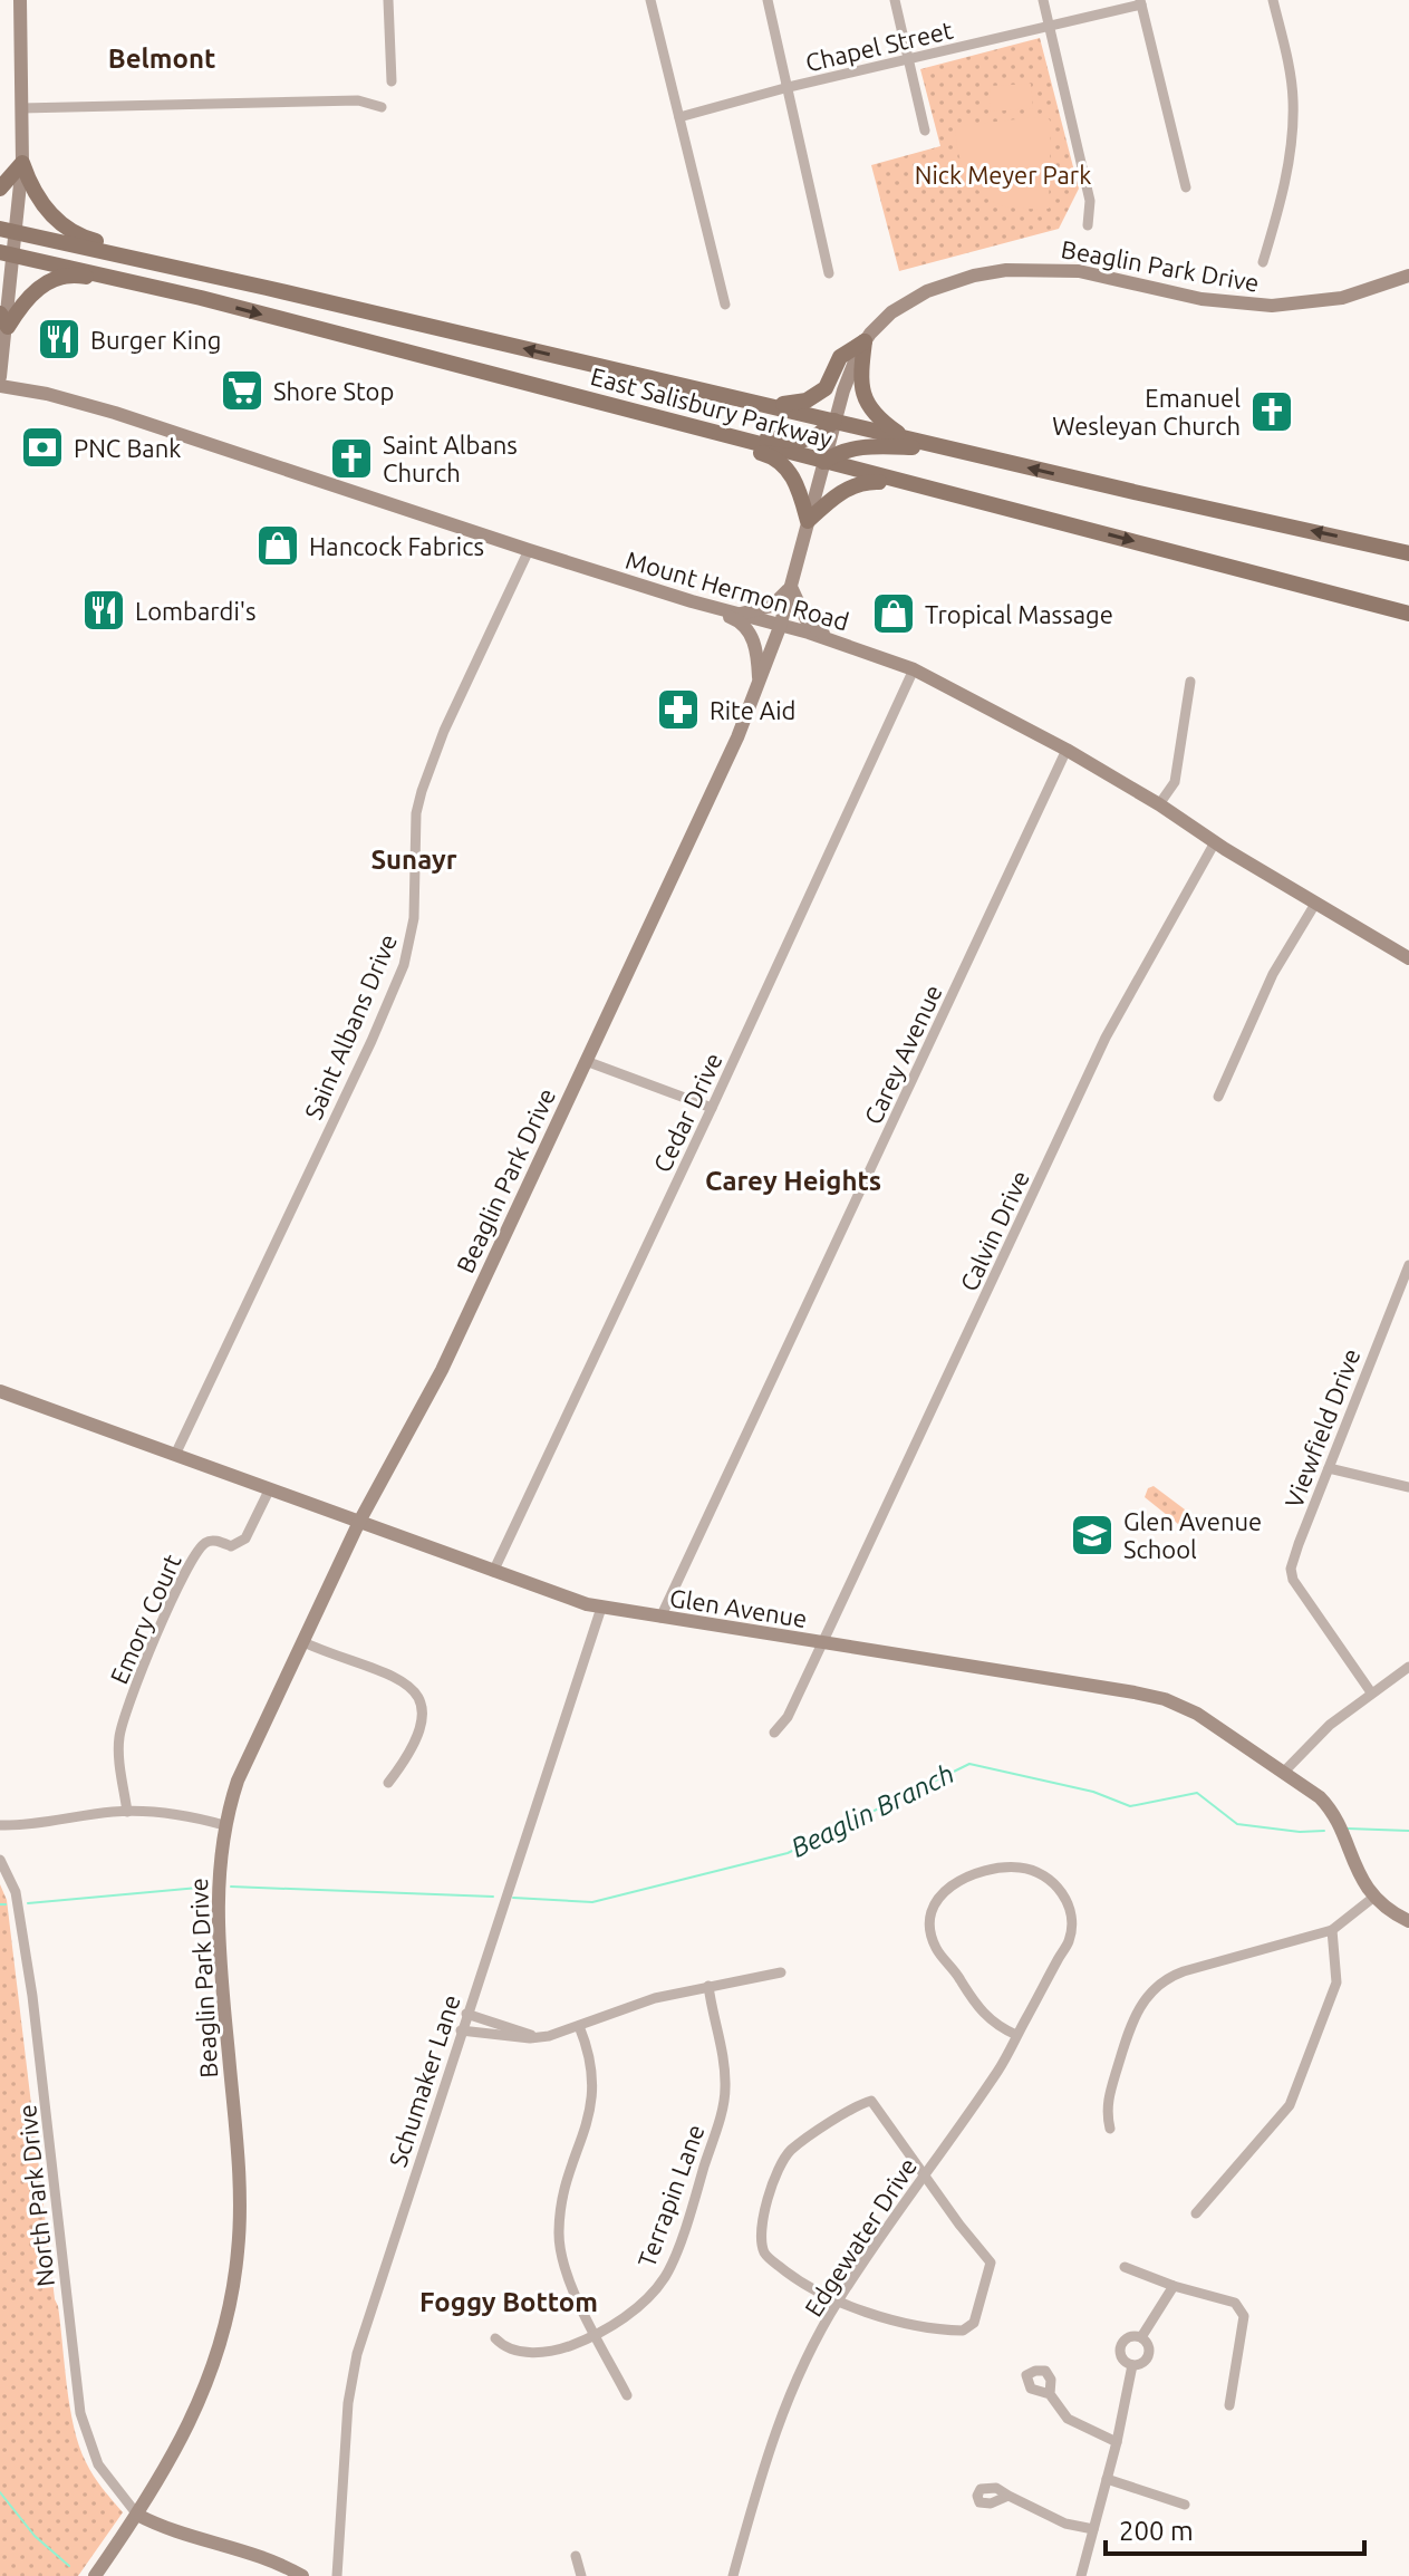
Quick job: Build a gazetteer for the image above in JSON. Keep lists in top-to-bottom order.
{
  "streets": {
    "main road": [
      "Beaglin Park Drive",
      "East Salisbury Parkway",
      "Mount Hermon Road",
      "Glen Avenue"
    ],
    "street": [
      "Chapel Street",
      "Saint Albans Drive",
      "Carey Avenue",
      "Cedar Drive",
      "Calvin Drive",
      "Viewfield Drive",
      "Emory Court",
      "Schumaker Lane",
      "North Park Drive",
      "Terrapin Lane",
      "Edgewater Drive"
    ]
  },
  "crossings": [
    ["Beaglin Park Drive", "East Salisbury Parkway"],
    ["Beaglin Park Drive", "Mount Hermon Road"],
    ["Beaglin Park Drive", "Glen Avenue"],
    ["Beaglin Park Drive", "North Park Drive"],
    ["Mount Hermon Road", "Saint Albans Drive"],
    ["Mount Hermon Road", "Carey Avenue"],
    ["Mount Hermon Road", "Cedar Drive"],
    ["Mount Hermon Road", "Calvin Drive"],
    ["Saint Albans Drive", "Glen Avenue"],
    ["Carey Avenue", "Glen Avenue"],
    ["Cedar Drive", "Glen Avenue"],
    ["Calvin Drive", "Glen Avenue"],
    ["Glen Avenue", "Emory Court"],
    ["Glen Avenue", "Schumaker Lane"]
  ],
  "districts": [
    "Belmont",
    "Sunayr",
    "Carey Heights",
    "Foggy Bottom"
  ],
  "water": ["Beaglin Branch"],
  "parks": ["Nick Meyer Park"],
  "places": {
    "restaurant": ["Burger King", "Lombardi's"],
    "supermarket": ["Shore Stop"],
    "church": ["Emanuel Wesleyan Church", "Saint Albans Church"],
    "bank": ["PNC Bank"],
    "shop": ["Hancock Fabrics", "Tropical Massage"],
    "pharmacy": ["Rite Aid"],
    "school or university": ["Glen Avenue School"]
  },
  "scale_bar": "200 m"
}
